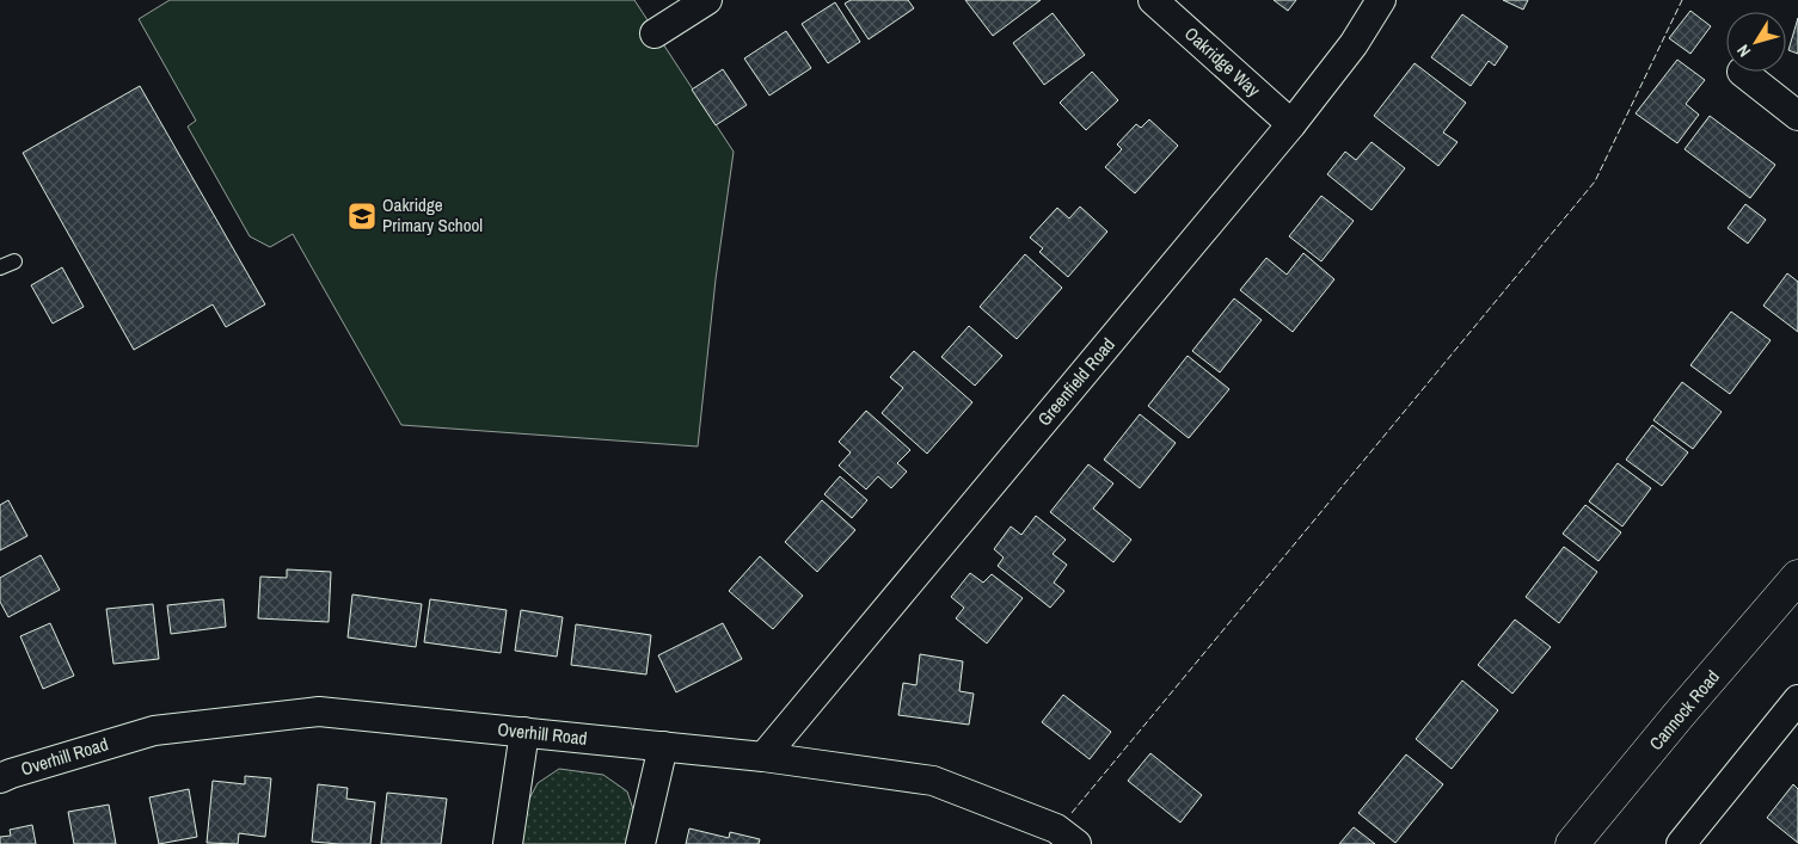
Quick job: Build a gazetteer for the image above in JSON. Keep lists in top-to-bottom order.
{
  "streets": {
    "main road": ["Cannock Road"],
    "street": ["Oakridge Way", "Greenfield Road", "Overhill Road"]
  },
  "crossings": [
    ["Oakridge Way", "Greenfield Road"],
    ["Greenfield Road", "Overhill Road"]
  ],
  "places": {
    "school or university": ["Oakridge Primary School"]
  },
  "north": "bottom left"
}
